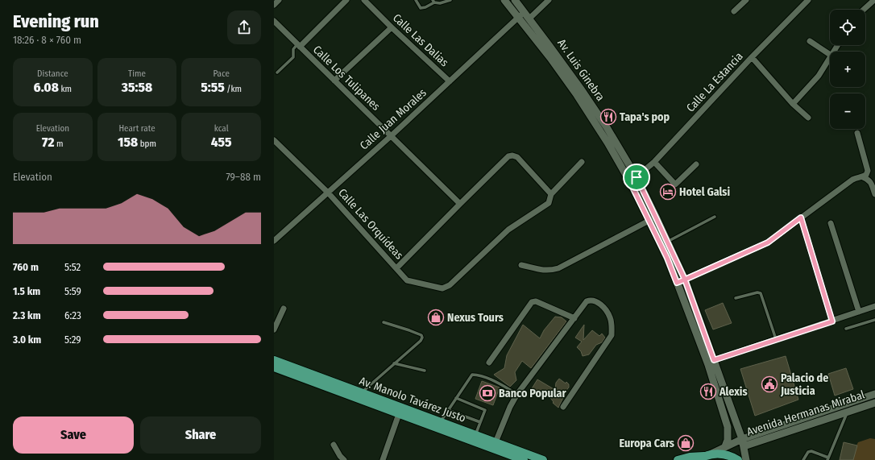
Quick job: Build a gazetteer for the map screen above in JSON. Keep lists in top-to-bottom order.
{
  "streets": {
    "main road": ["Av. Manolo Tavárez Justo"],
    "street": [
      "Calle Las Dalias",
      "Av. Luis Ginebra",
      "Calle Los Tulipanes",
      "Calle La Estancia",
      "Calle Juan Morales",
      "Calle Las Orquídeas",
      "Avenida Hermanas Mirabal"
    ]
  },
  "crossings": [
    ["Calle Las Dalias", "Calle Juan Morales"],
    ["Av. Luis Ginebra", "Calle La Estancia"],
    ["Av. Luis Ginebra", "Calle Juan Morales"],
    ["Av. Luis Ginebra", "Avenida Hermanas Mirabal"],
    ["Calle Los Tulipanes", "Calle Juan Morales"],
    ["Calle Juan Morales", "Calle Las Orquídeas"]
  ],
  "places": {
    "restaurant": ["Tapa's pop", "Alexis"],
    "hotel": ["Hotel Galsi"],
    "shop": ["Nexus Tours", "Europa Cars"],
    "public building": ["Palacio de Justicia"],
    "bank": ["Banco Popular"]
  },
  "page": {
    "heading": ["Evening run", "18:26 · 8 × 760 m"],
    "map_buttons": ["+", "−"],
    "stats": [
      ["Distance", "6.08 km"],
      ["Time", "35:58"],
      ["Pace", "5:55 /km"],
      ["Elevation", "72 m"],
      ["Heart rate", "158 bpm"],
      ["kcal", "455"]
    ],
    "chart": ["Elevation", "79–88 m"],
    "list": [
      {
        "name": "760 m",
        "note": "5:52"
      },
      {
        "name": "1.5 km",
        "note": "5:59"
      },
      {
        "name": "2.3 km",
        "note": "6:23"
      },
      {
        "name": "3.0 km",
        "note": "5:29"
      }
    ],
    "buttons": ["Save", "Share"]
  }
}
